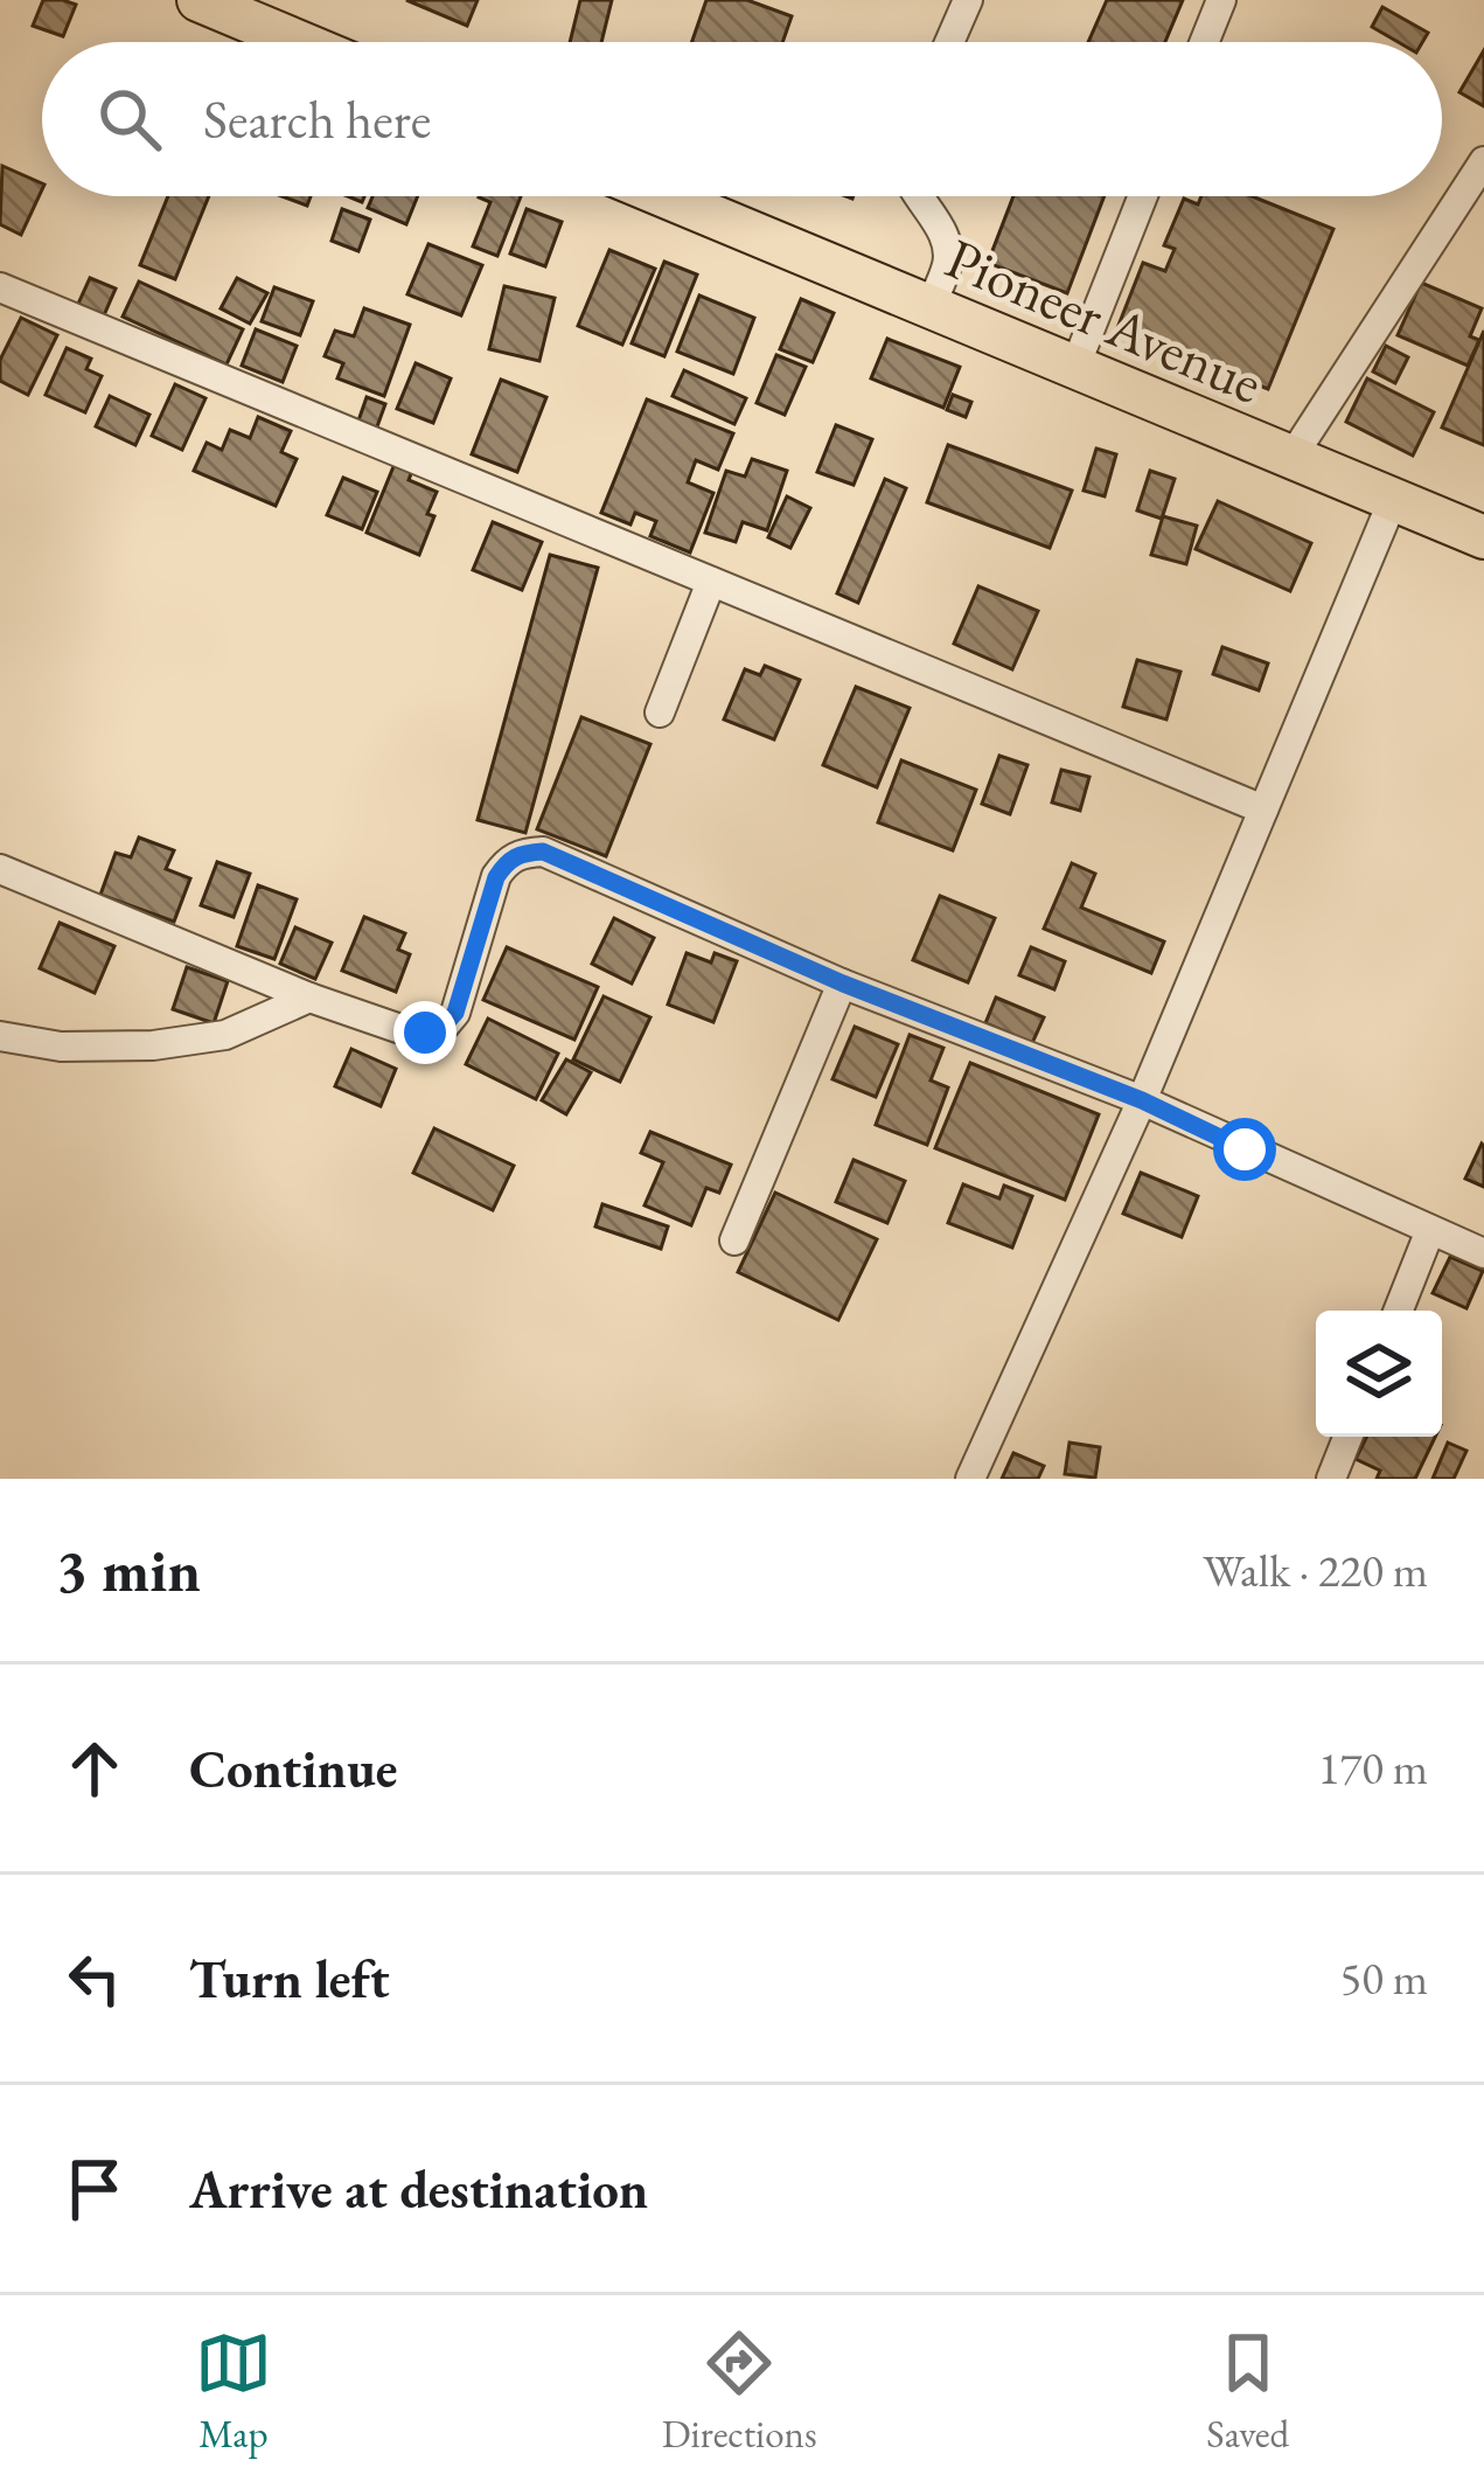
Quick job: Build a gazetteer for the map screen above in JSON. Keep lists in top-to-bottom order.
{
  "streets": {
    "highway": ["Pioneer Avenue"]
  },
  "page": {
    "search": "Search here",
    "heading": ["3 min", "Walk · 220 m"],
    "list": [
      ["Continue", "170 m"],
      ["Turn left", "50 m"],
      "Arrive at destination"
    ],
    "nav": ["Map", "Directions", "Saved"]
  }
}
